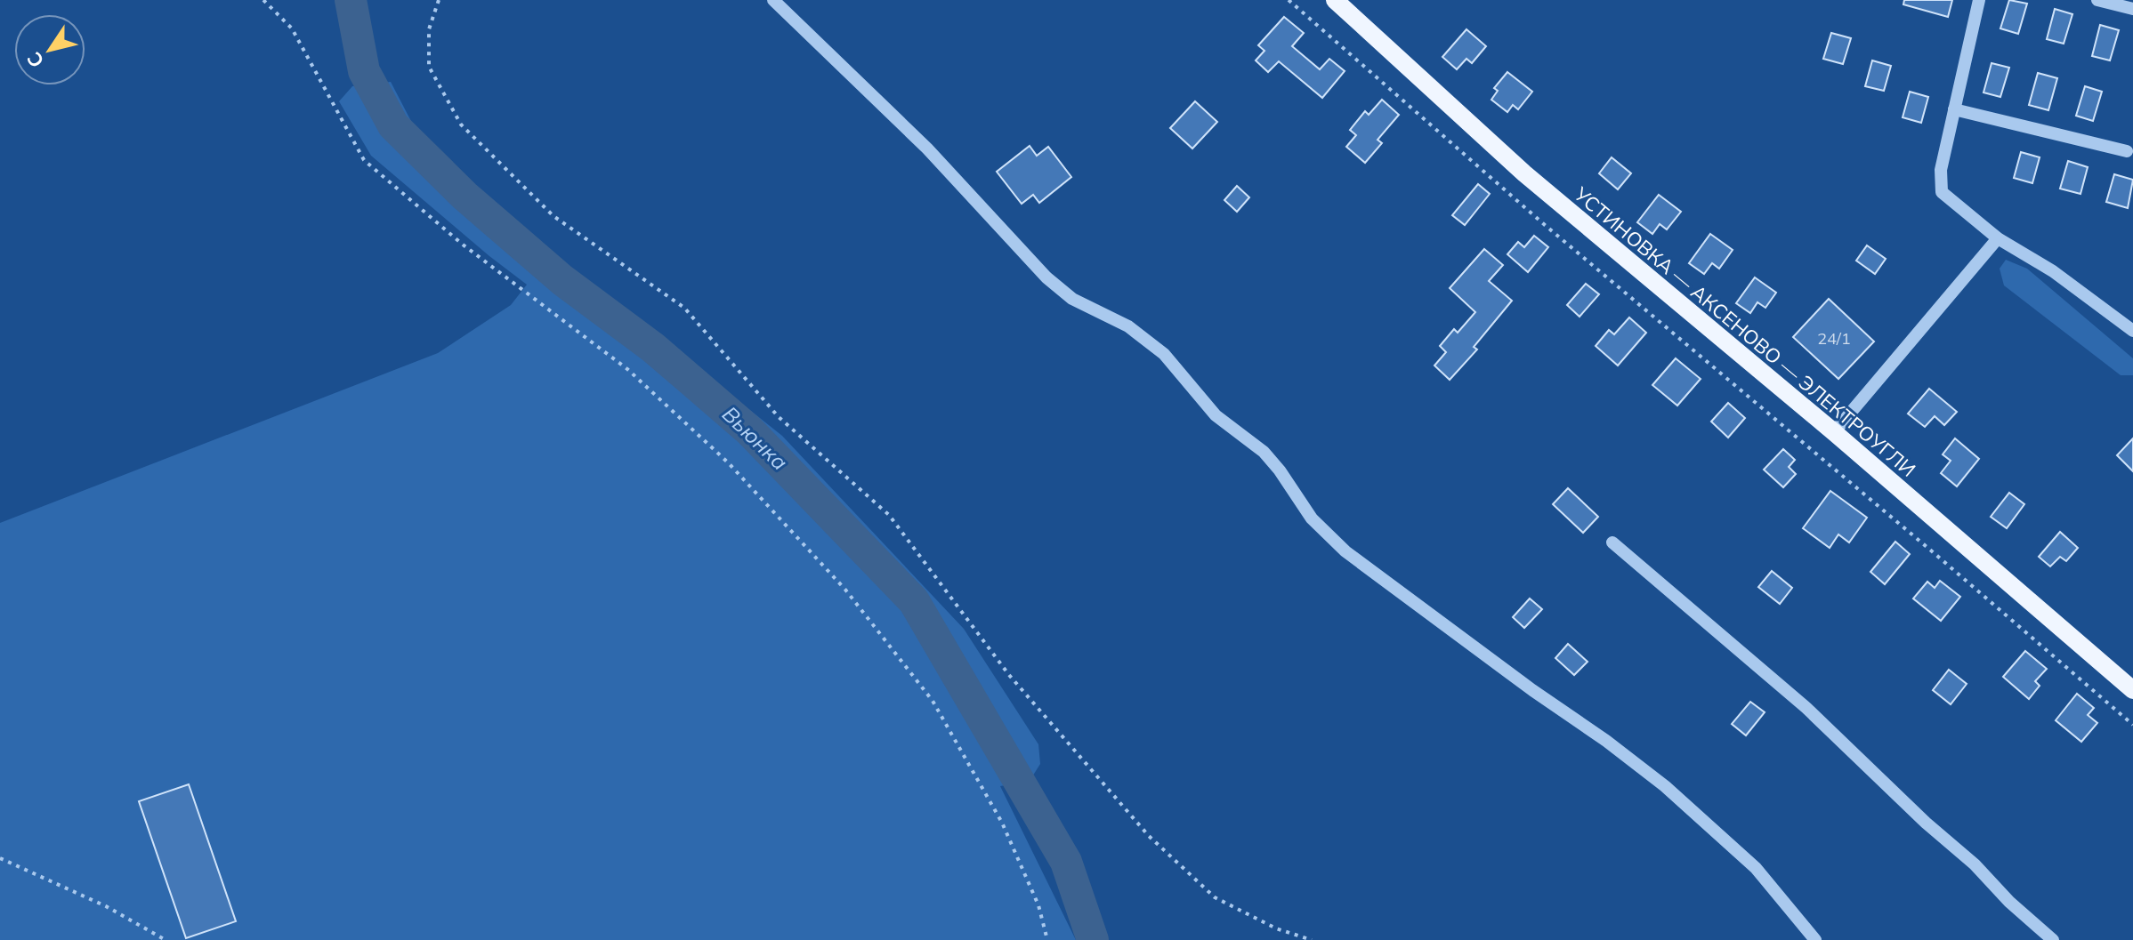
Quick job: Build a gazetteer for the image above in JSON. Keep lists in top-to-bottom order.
{
  "streets": {
    "main road": ["УСТИНОВКА — АКСЕНОВО — ЭЛЕКТРОУГЛИ"]
  },
  "water": ["Вьюнка"],
  "house_numbers": ["24/1"],
  "north": "bottom left"
}
